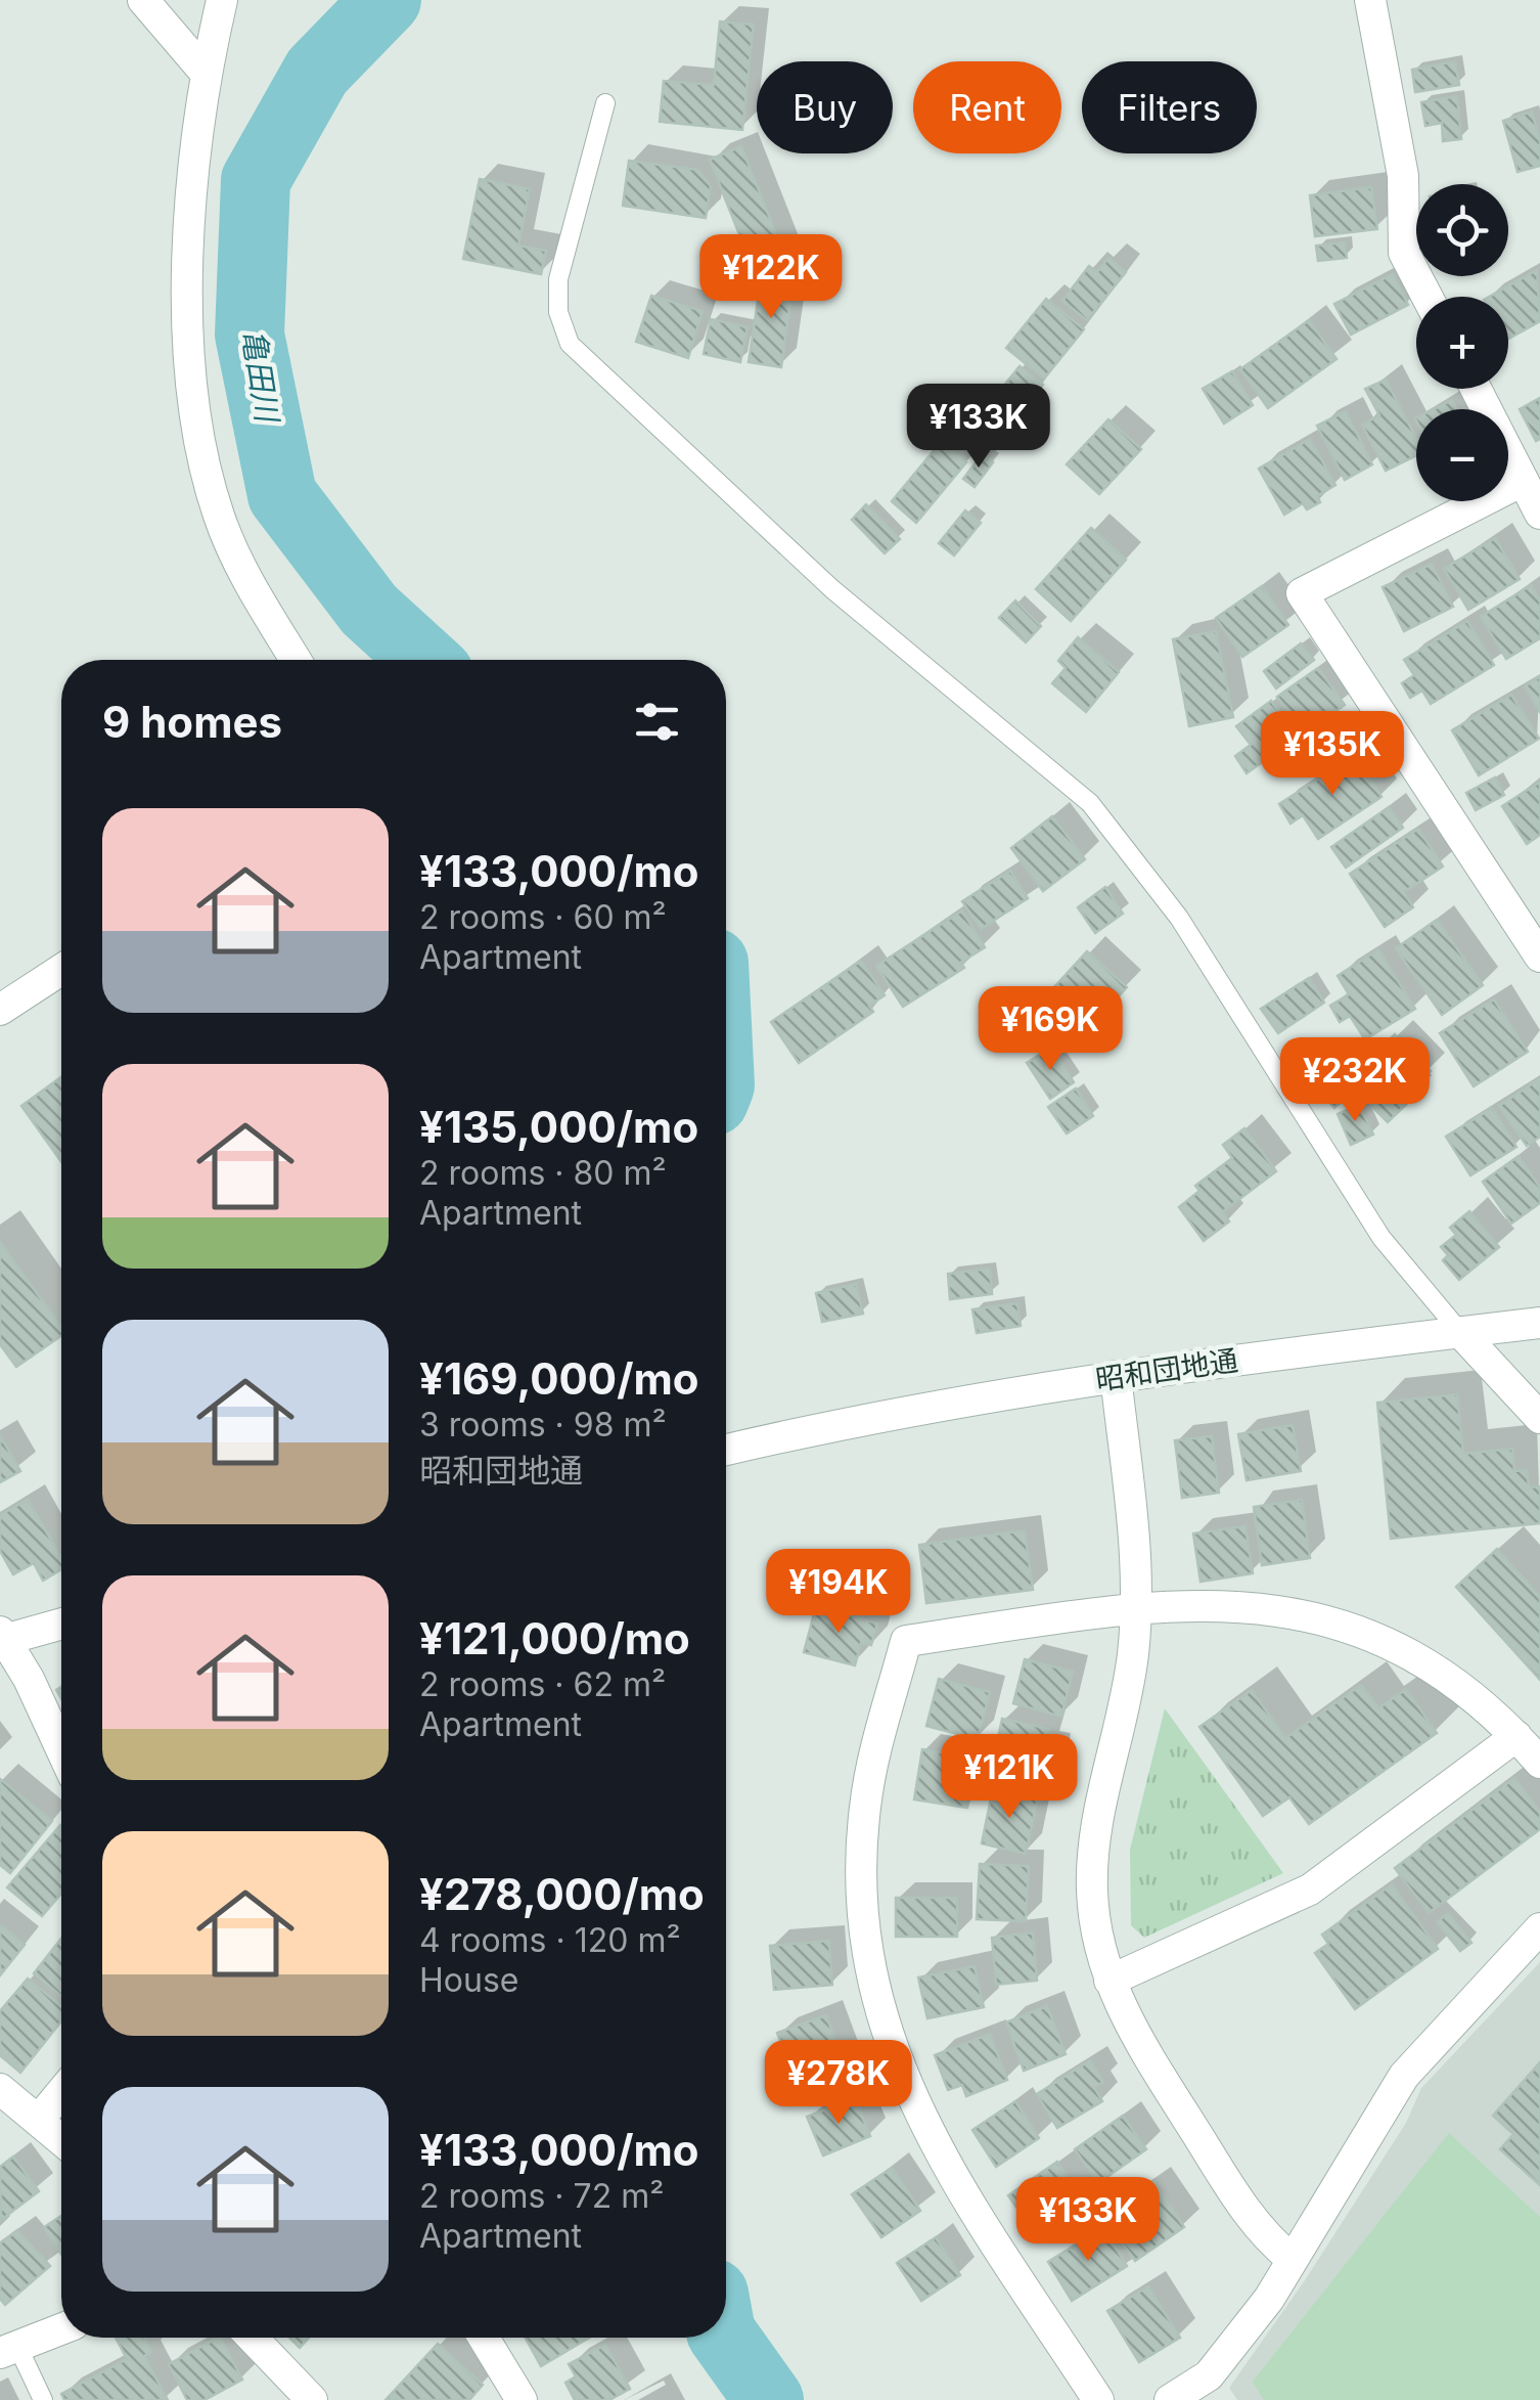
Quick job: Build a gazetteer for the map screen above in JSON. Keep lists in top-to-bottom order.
{
  "streets": {
    "street": ["昭和団地通"]
  },
  "water": ["亀田川"],
  "page": {
    "chip": ["Buy", "Rent", "Filters"],
    "map_buttons": ["+", "−"],
    "price": [
      "¥122K",
      "¥133K",
      "¥135K",
      "¥169K",
      "¥232K",
      "¥194K",
      "¥121K",
      "¥278K",
      "¥133K"
    ],
    "heading": "9 homes",
    "list": [
      {
        "name": "¥133,000/mo",
        "note": "2 rooms · 60 m² · Apartment"
      },
      {
        "name": "¥135,000/mo",
        "note": "2 rooms · 80 m² · Apartment"
      },
      {
        "name": "¥169,000/mo",
        "note": "3 rooms · 98 m² · 昭和団地通"
      },
      {
        "name": "¥121,000/mo",
        "note": "2 rooms · 62 m² · Apartment"
      },
      {
        "name": "¥278,000/mo",
        "note": "4 rooms · 120 m² · House"
      },
      {
        "name": "¥133,000/mo",
        "note": "2 rooms · 72 m² · Apartment"
      }
    ]
  }
}
